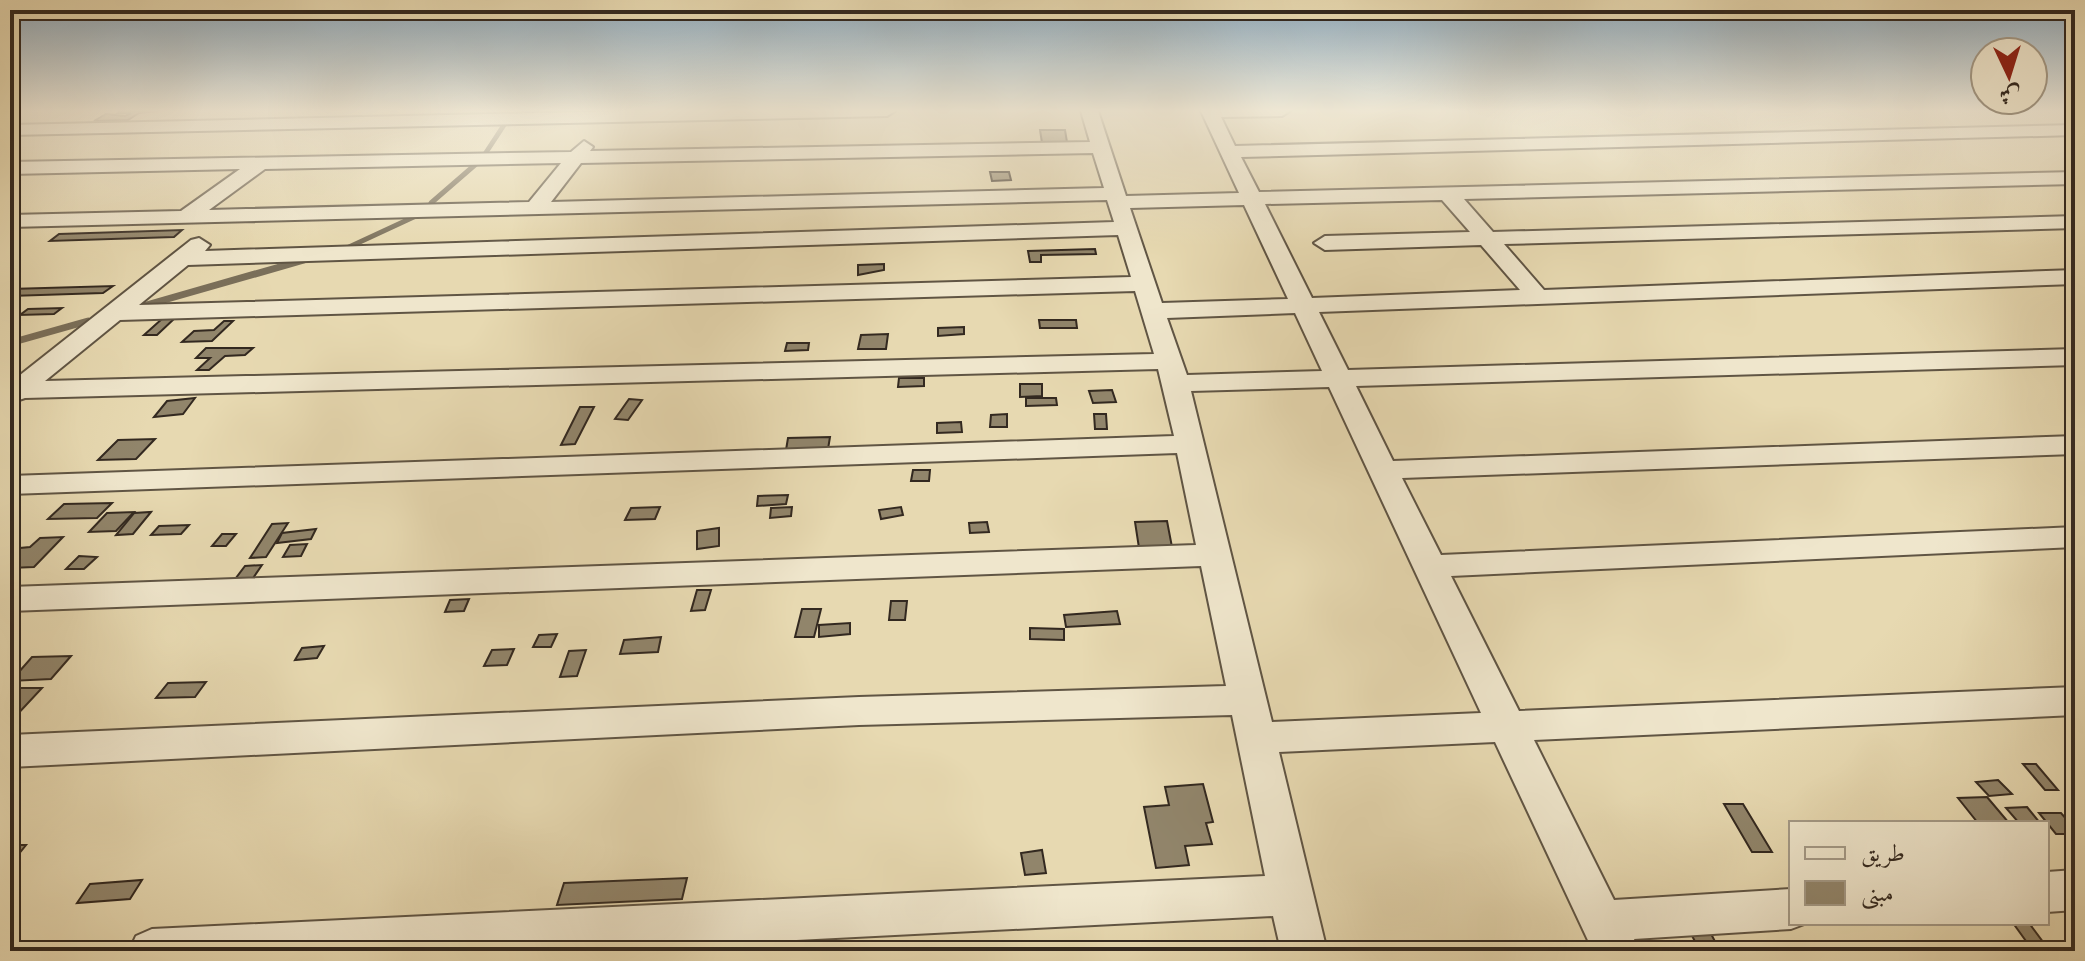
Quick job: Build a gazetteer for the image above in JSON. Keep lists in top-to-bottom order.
{
  "legend": ["طريق", "مبنى"],
  "north": "bottom"
}
